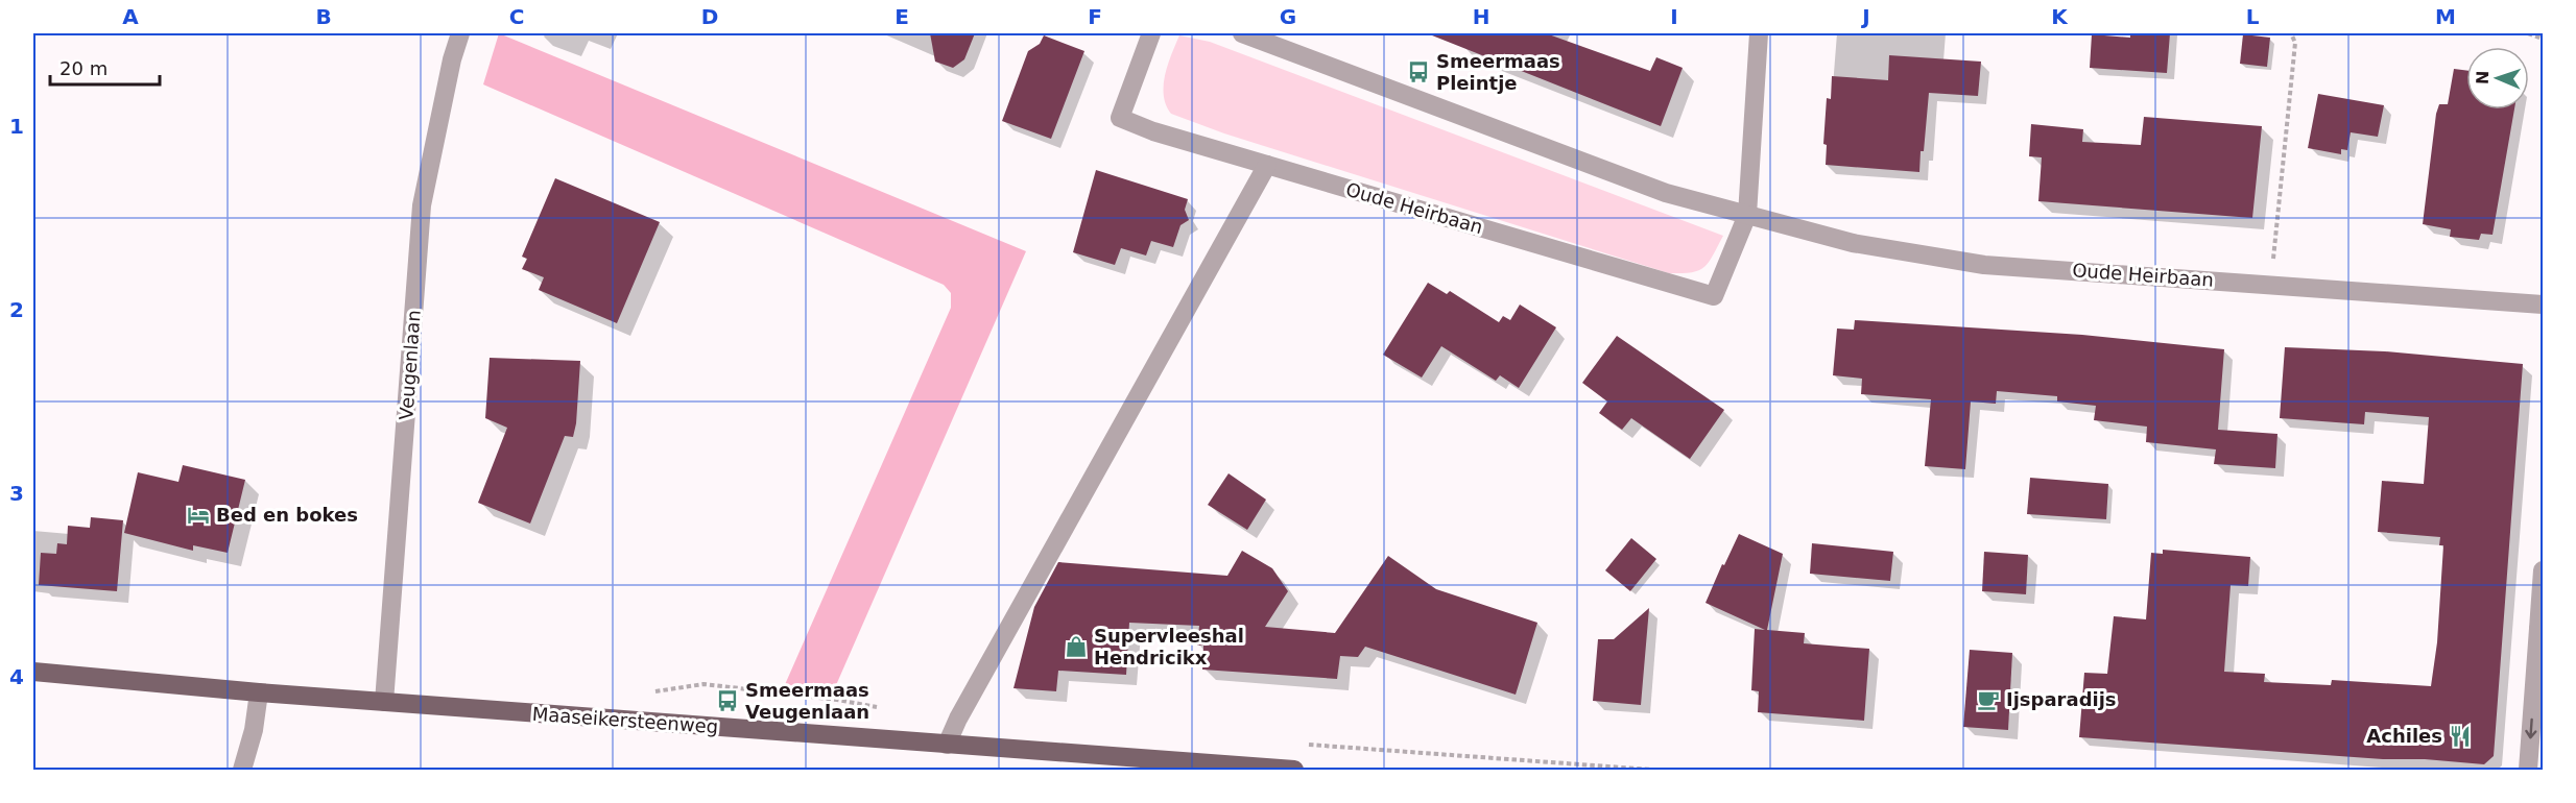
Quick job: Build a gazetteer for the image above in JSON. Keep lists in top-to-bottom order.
{
  "streets": {
    "main road": ["Maaseikersteenweg"],
    "street": ["Oude Heirbaan", "Veugenlaan"]
  },
  "crossings": [
    ["Veugenlaan", "Maaseikersteenweg"]
  ],
  "places": {
    "bus stop": ["Smeermaas Pleintje", "Smeermaas Veugenlaan"],
    "hotel": ["Bed en bokes"],
    "shop": ["Supervleeshal Hendricikx"],
    "cafe": ["Ijsparadijs"],
    "restaurant": ["Achiles"]
  },
  "scale_bar": "20 m",
  "north": "left",
  "grid": {
    "columns": [
      "A",
      "B",
      "C",
      "D",
      "E",
      "F",
      "G",
      "H",
      "I",
      "J",
      "K",
      "L",
      "M"
    ],
    "rows": [
      "1",
      "2",
      "3",
      "4"
    ]
  }
}
